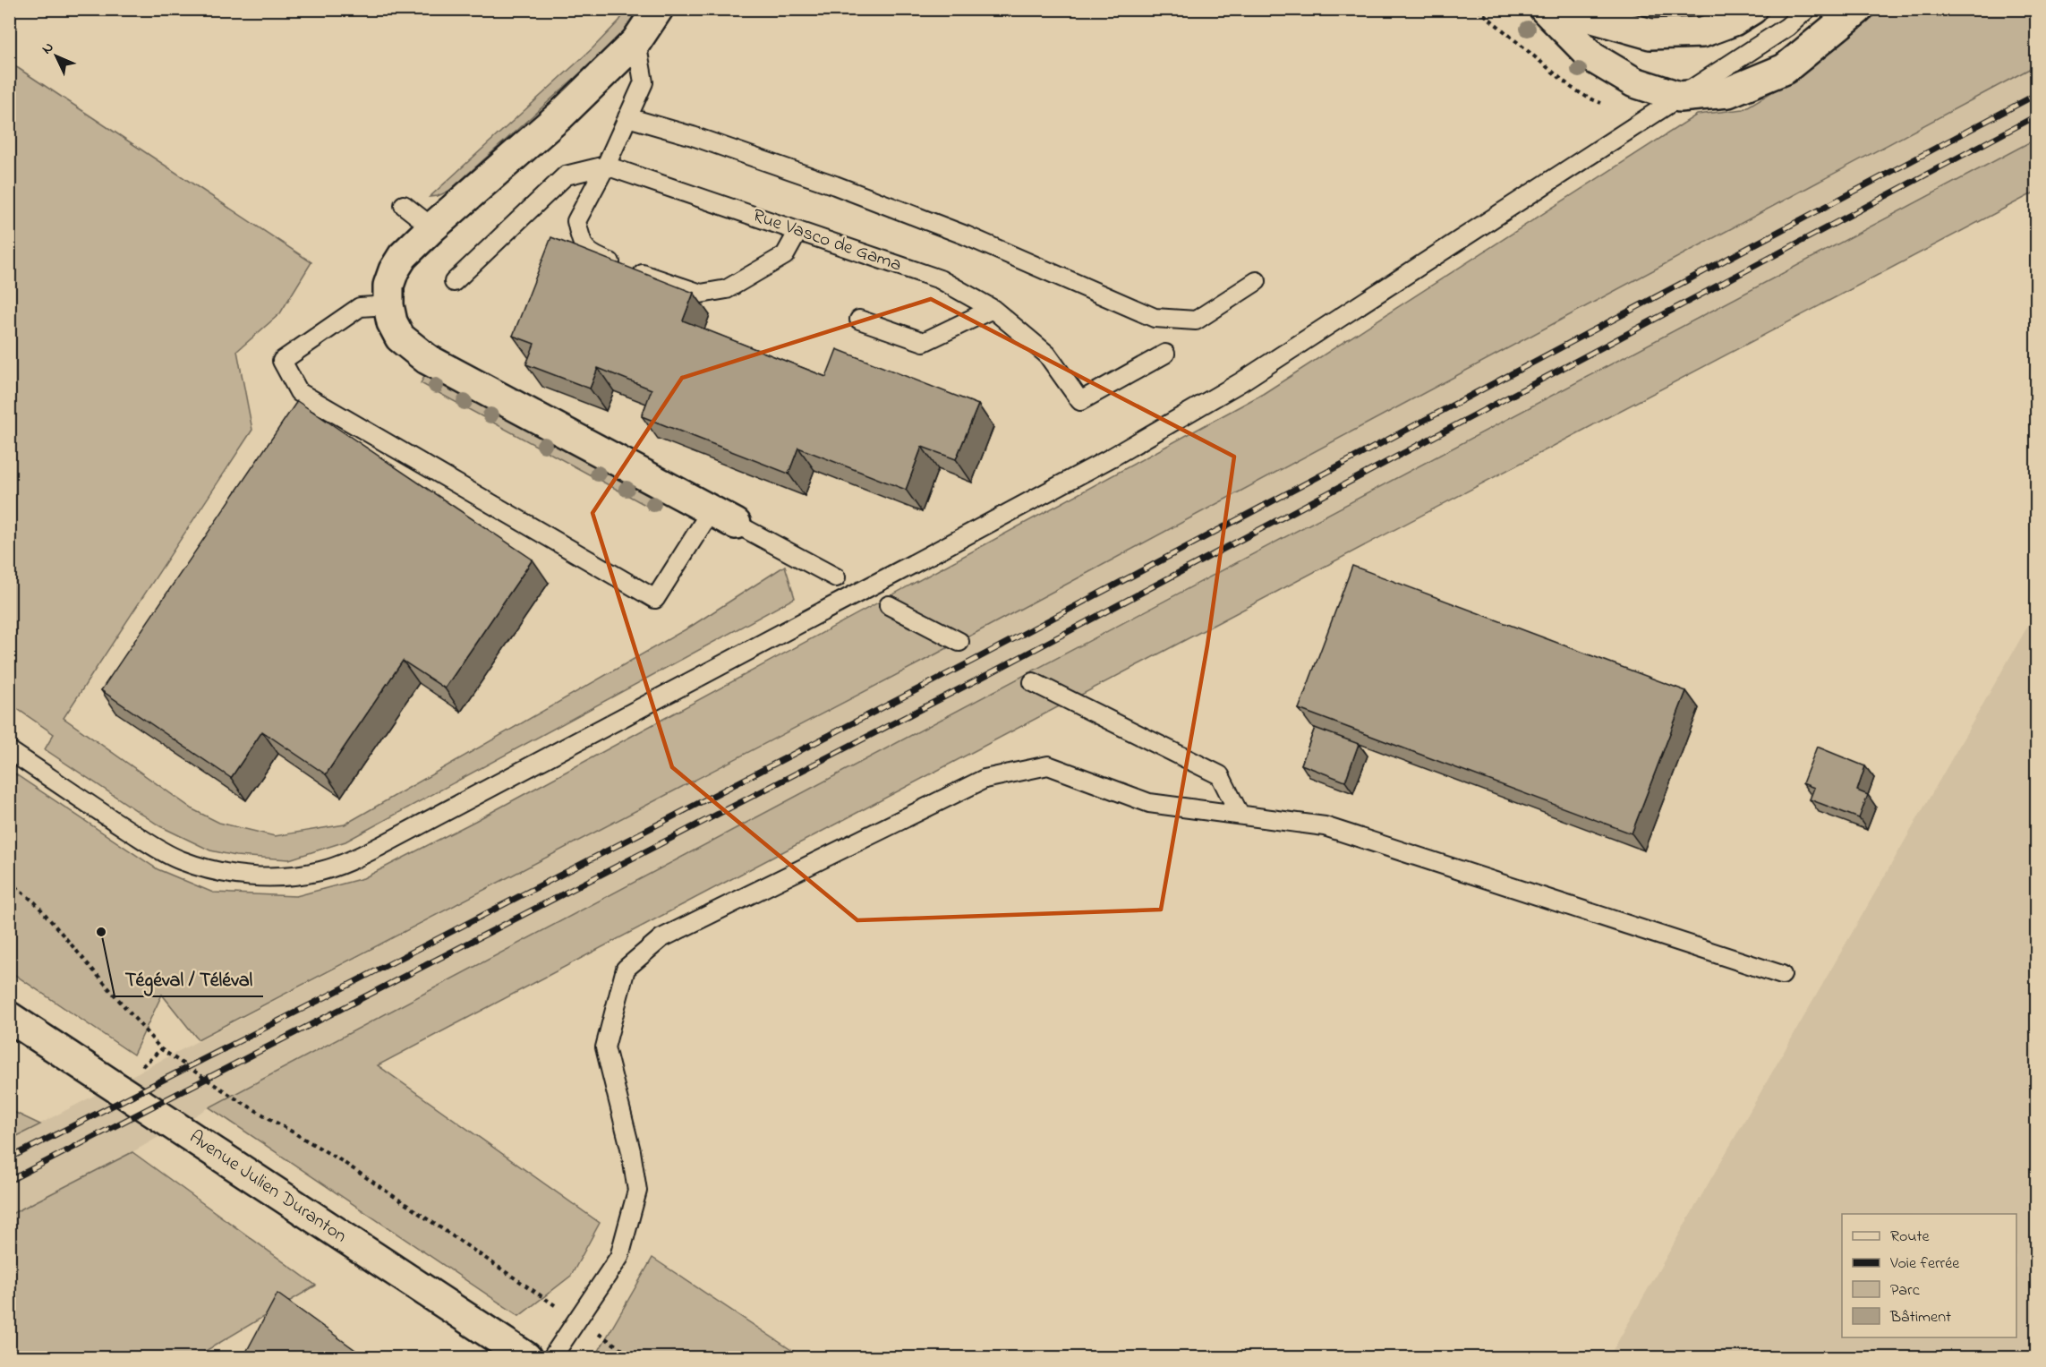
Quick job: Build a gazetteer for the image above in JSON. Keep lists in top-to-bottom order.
{
  "streets": {
    "main road": ["Avenue Julien Duranton"],
    "lane": ["Rue Vasco de Gama"]
  },
  "places": ["Tégéval / Téléval"],
  "legend": [
    "Route",
    "Voie ferrée",
    "Parc",
    "Bâtiment"
  ],
  "north": "top left"
}
